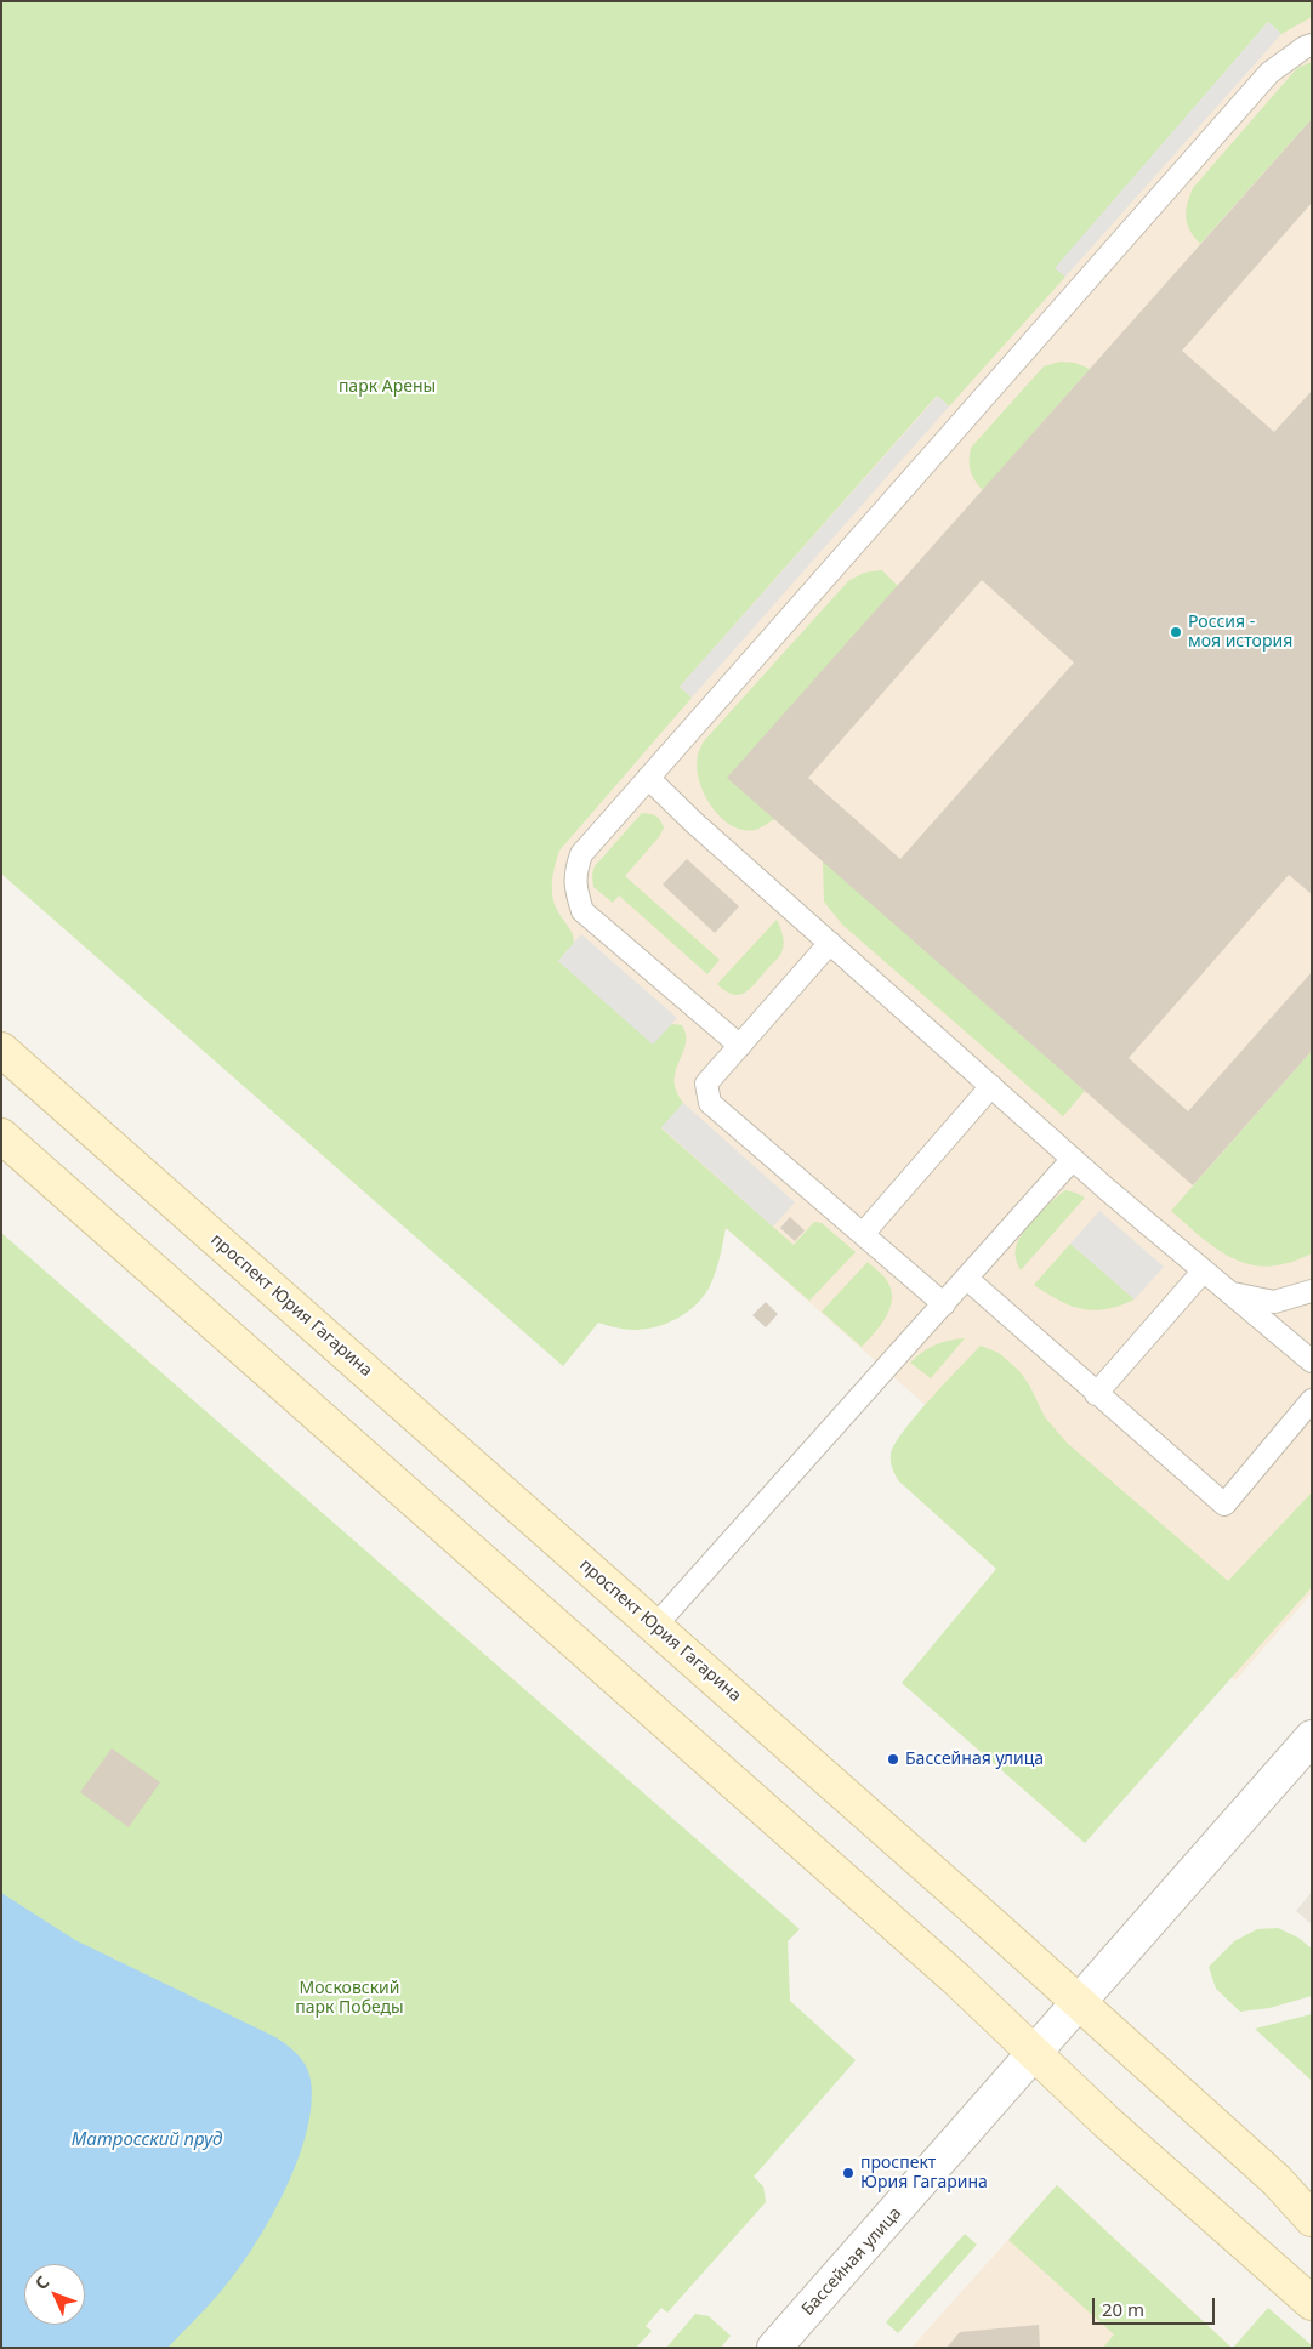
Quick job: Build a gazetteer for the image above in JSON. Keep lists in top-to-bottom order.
{
  "streets": {
    "main road": ["проспект Юрия Гагарина"],
    "street": ["Бассейная улица"]
  },
  "crossings": [
    ["проспект Юрия Гагарина", "Бассейная улица"]
  ],
  "water": ["Матросский пруд"],
  "parks": ["парк Арены", "Московский парк Победы"],
  "places": ["Россия - моя история", "Бассейная улица", "проспект Юрия Гагарина"],
  "scale_bar": "20 m",
  "north": "top left"
}
